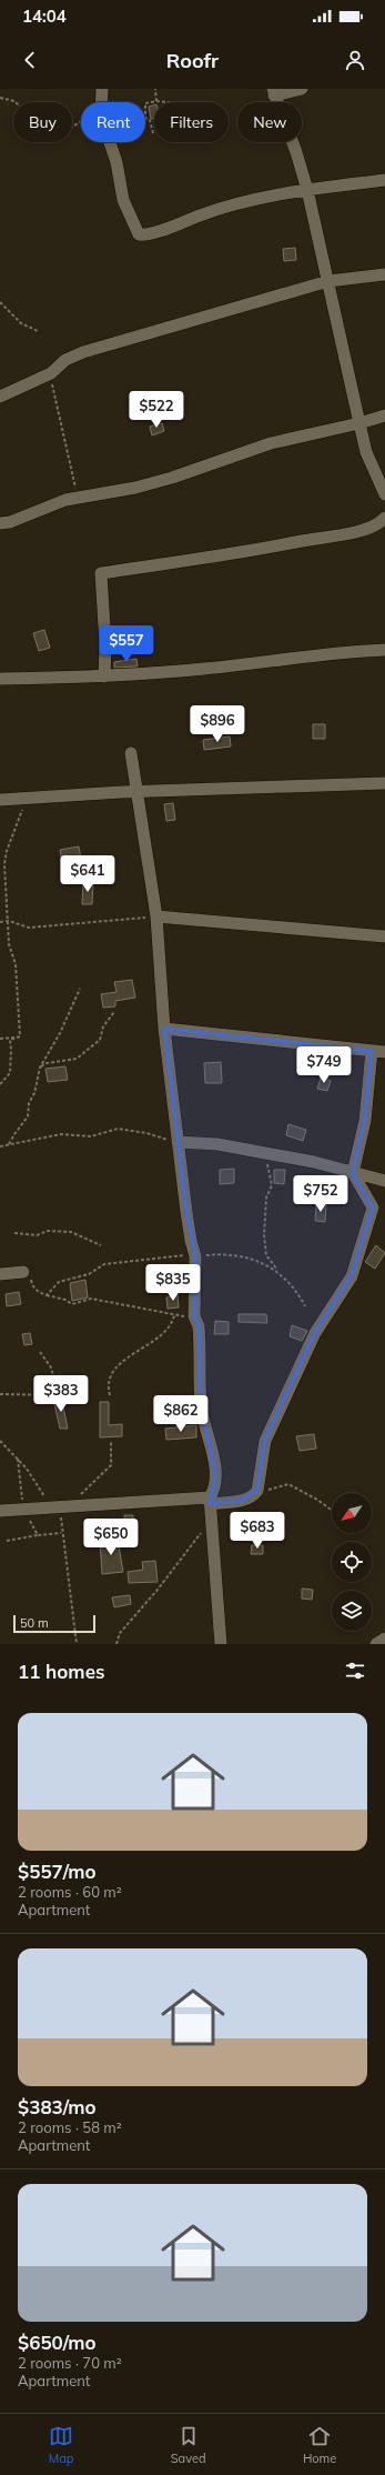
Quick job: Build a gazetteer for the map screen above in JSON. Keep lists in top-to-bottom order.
{
  "scale_bar": "50 m",
  "north": "bottom left",
  "page": {
    "status": "14:04",
    "header": "Roofr",
    "chip": [
      "Buy",
      "Rent",
      "Filters",
      "New"
    ],
    "price": [
      "$522",
      "$557",
      "$896",
      "$641",
      "$749",
      "$752",
      "$835",
      "$383",
      "$862",
      "$683",
      "$650"
    ],
    "scale": "50 m",
    "heading": "11 homes",
    "list": [
      {
        "name": "$557/mo",
        "note": "2 rooms · 60 m² · Apartment"
      },
      {
        "name": "$383/mo",
        "note": "2 rooms · 58 m² · Apartment"
      },
      {
        "name": "$650/mo",
        "note": "2 rooms · 70 m² · Apartment"
      }
    ],
    "tabs": ["Map", "Saved", "Home"]
  }
}
